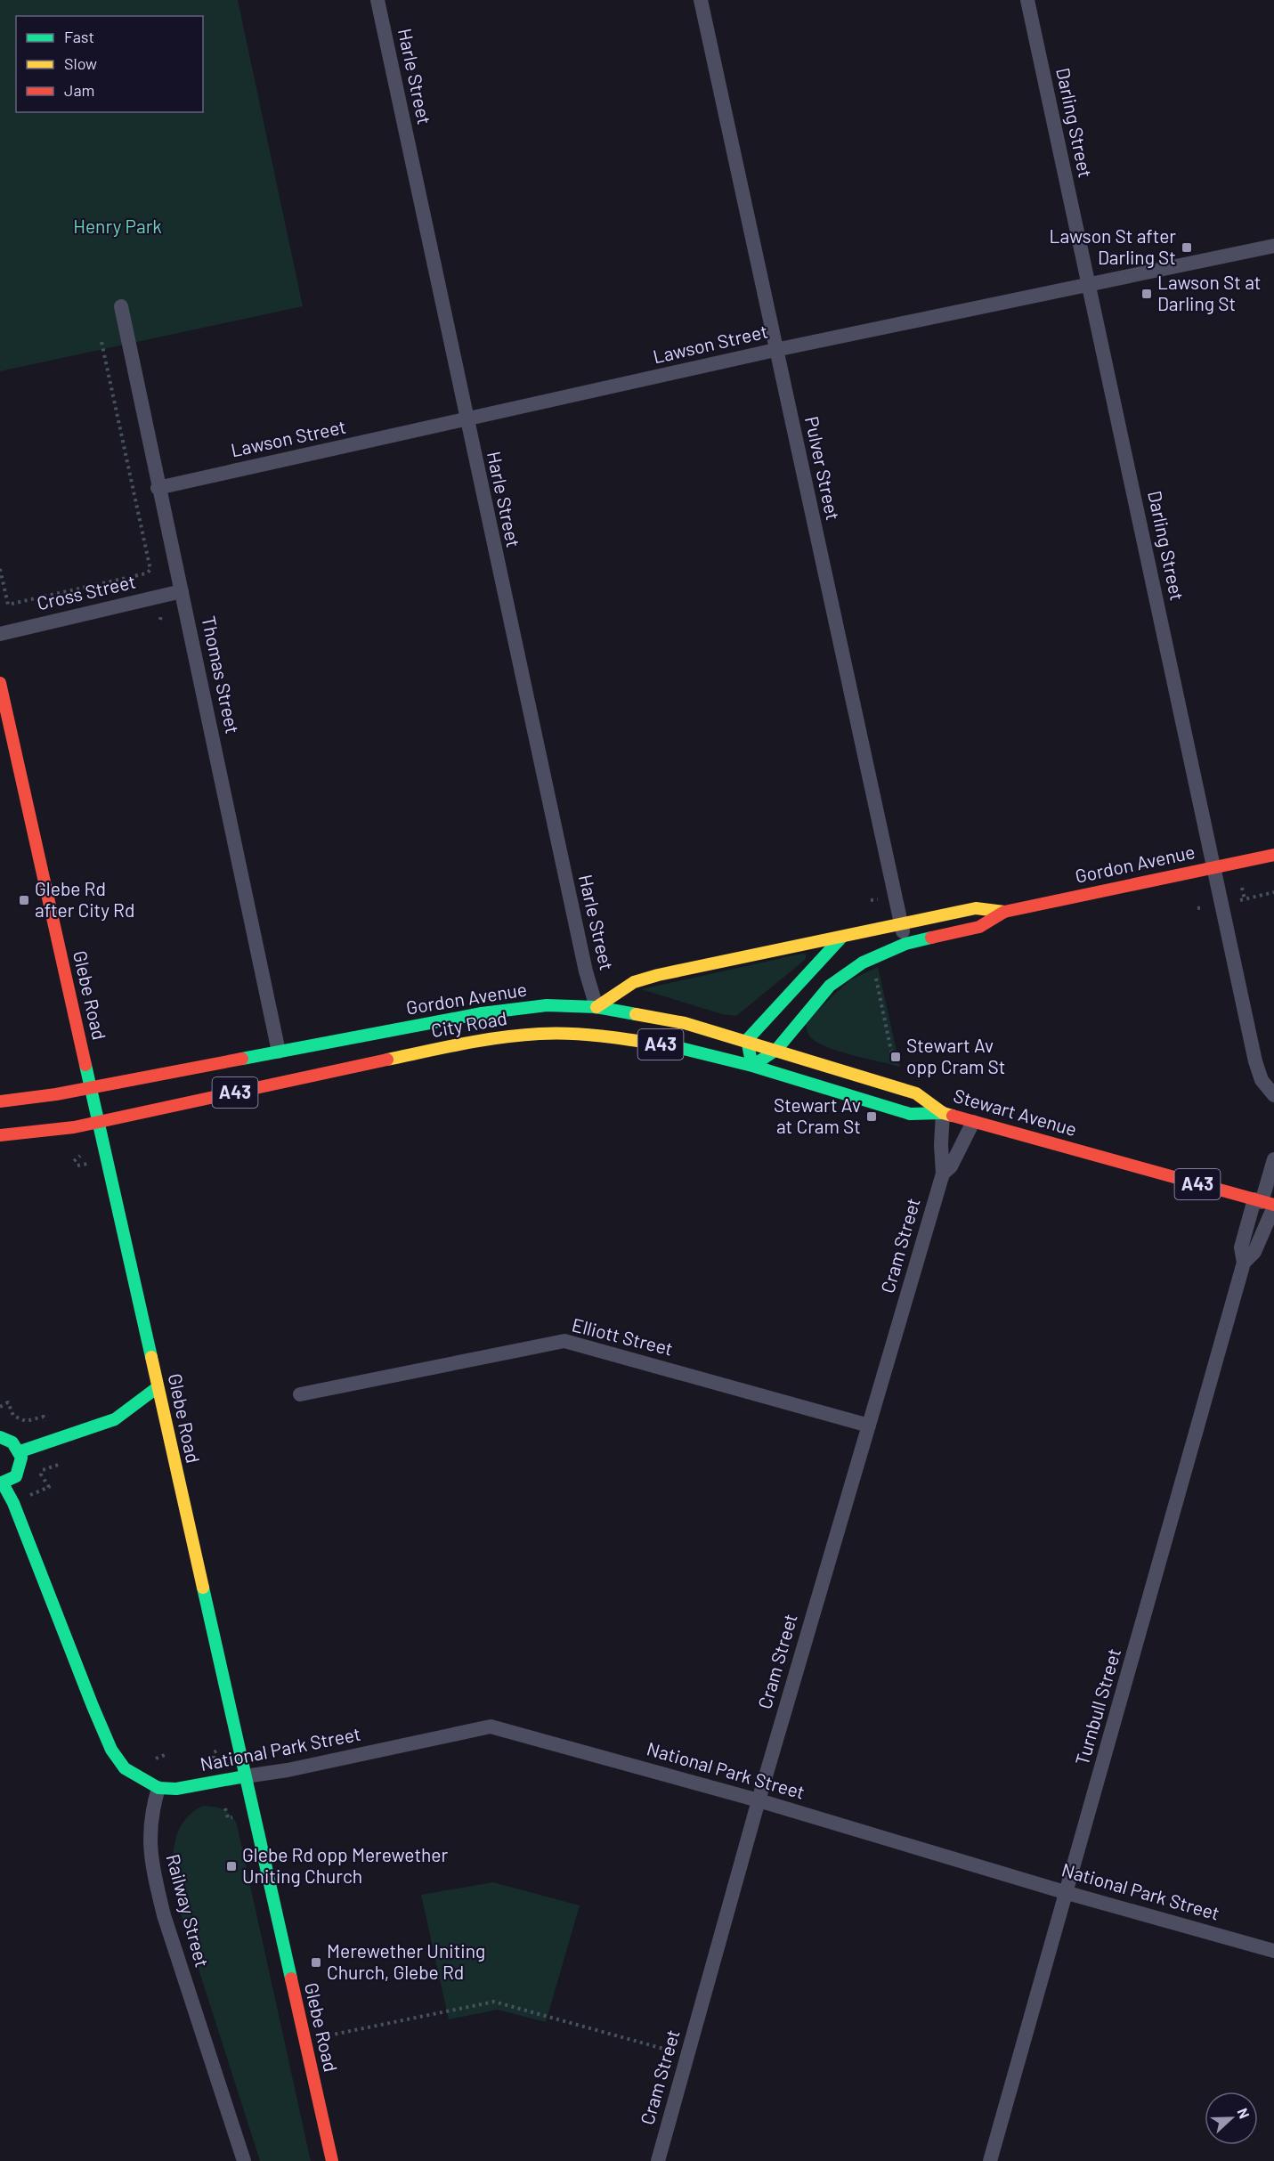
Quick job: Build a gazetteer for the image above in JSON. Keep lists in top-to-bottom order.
{
  "streets": {
    "main road": [
      "Gordon Avenue",
      "Glebe Road",
      "City Road",
      "A43",
      "Stewart Avenue",
      "National Park Street"
    ],
    "street": [
      "Harle Street",
      "Darling Street",
      "Lawson Street",
      "Pulver Street",
      "Cross Street",
      "Thomas Street",
      "Cram Street",
      "Elliott Street",
      "Turnbull Street",
      "Railway Street"
    ]
  },
  "crossings": [
    ["Harle Street", "Lawson Street"],
    ["Harle Street", "Gordon Avenue"],
    ["Harle Street", "Stewart Avenue"],
    ["Darling Street", "Lawson Street"],
    ["Darling Street", "Gordon Avenue"],
    ["Lawson Street", "Pulver Street"],
    ["Lawson Street", "Thomas Street"],
    ["Pulver Street", "Gordon Avenue"],
    ["Cross Street", "Thomas Street"],
    ["Thomas Street", "Gordon Avenue"],
    ["Gordon Avenue", "Glebe Road"],
    ["Gordon Avenue", "City Road"],
    ["Gordon Avenue", "A43"],
    ["Gordon Avenue", "Stewart Avenue"],
    ["Glebe Road", "City Road"],
    ["Glebe Road", "A43"],
    ["Glebe Road", "National Park Street"],
    ["City Road", "Stewart Avenue"],
    ["City Road", "Cram Street"],
    ["Stewart Avenue", "Cram Street"],
    ["Stewart Avenue", "Turnbull Street"],
    ["Cram Street", "Elliott Street"],
    ["Cram Street", "National Park Street"],
    ["Turnbull Street", "National Park Street"],
    ["National Park Street", "Railway Street"]
  ],
  "parks": ["Henry Park"],
  "places": {
    "transit": [
      "Lawson St after Darling St",
      "Lawson St at Darling St",
      "Glebe Rd after City Rd",
      "Stewart Av opp Cram St",
      "Stewart Av at Cram St",
      "Glebe Rd opp Merewether Uniting Church",
      "Merewether Uniting Church, Glebe Rd"
    ]
  },
  "legend": ["Fast", "Slow", "Jam"],
  "north": "right"
}
